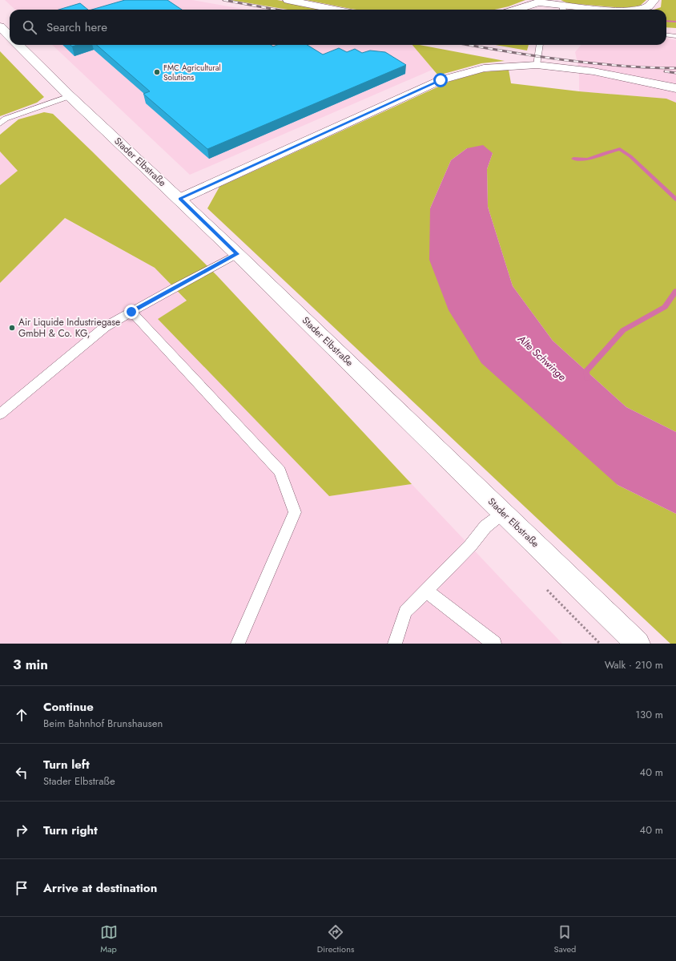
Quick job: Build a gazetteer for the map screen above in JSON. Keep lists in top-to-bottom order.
{
  "streets": {
    "street": ["Stader Elbstraße"]
  },
  "water": ["Alte Schwinge"],
  "places": ["FMC Agricultural Solutions", "Air Liquide Industriegase GmbH & Co. KG,"],
  "page": {
    "search": "Search here",
    "heading": ["3 min", "Walk · 210 m"],
    "list": [
      ["Continue", "Beim Bahnhof Brunshausen", "130 m"],
      ["Turn left", "Stader Elbstraße", "40 m"],
      ["Turn right", "40 m"],
      "Arrive at destination"
    ],
    "nav": ["Map", "Directions", "Saved"]
  }
}
